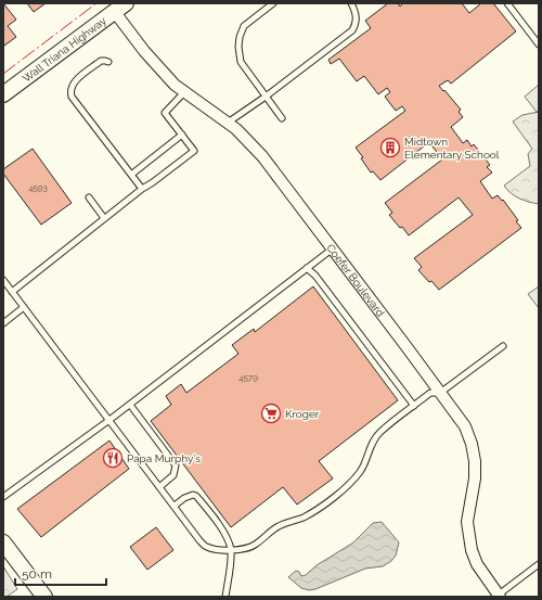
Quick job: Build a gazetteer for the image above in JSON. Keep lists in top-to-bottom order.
{
  "streets": {
    "main road": ["Wall Triana Highway"],
    "street": ["Coefer Boulevard"]
  },
  "crossings": [
    ["Wall Triana Highway", "Coefer Boulevard"]
  ],
  "places": {
    "building": ["Midtown Elementary School"],
    "supermarket": ["Kroger"],
    "restaurant": ["Papa Murphy's"]
  },
  "house_numbers": ["4593", "4579"],
  "scale_bar": "50 m"
}
